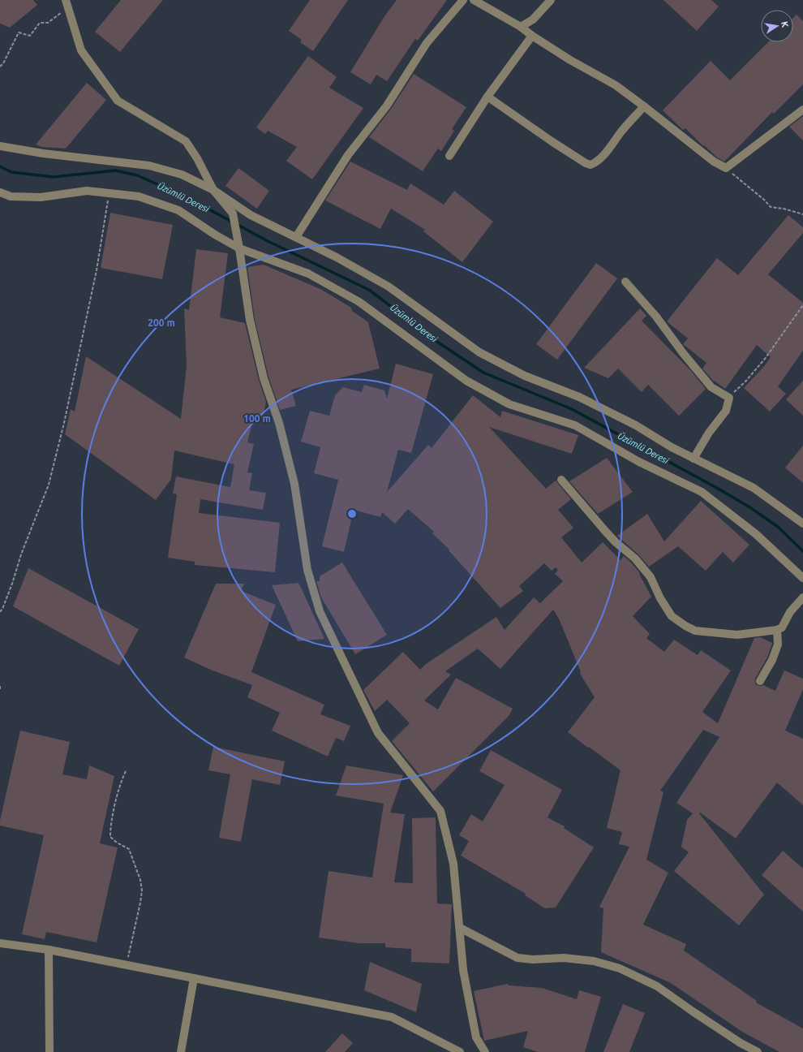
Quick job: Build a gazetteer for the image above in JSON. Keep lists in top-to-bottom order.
{
  "water": ["Üzümlü Deresi"],
  "north": "right",
  "rings": ["200 m", "100 m"]
}
